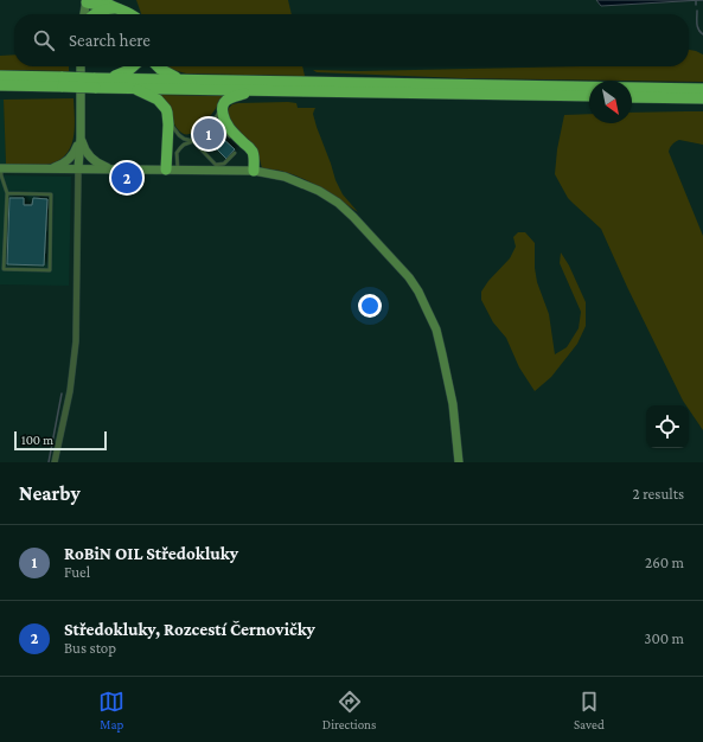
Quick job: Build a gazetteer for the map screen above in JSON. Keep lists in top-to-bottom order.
{
  "scale_bar": "100 m",
  "north": "bottom right",
  "page": {
    "search": "Search here",
    "pins": ["1", "2"],
    "scale": "100 m",
    "heading": ["Nearby", "2 results"],
    "list": [
      {
        "mark": "1",
        "name": "RoBiN OIL Středokluky",
        "note": "Fuel",
        "value": "260 m"
      },
      {
        "mark": "2",
        "name": "Středokluky, Rozcestí Černovičky",
        "note": "Bus stop",
        "value": "300 m"
      }
    ],
    "nav": ["Map", "Directions", "Saved"]
  }
}
